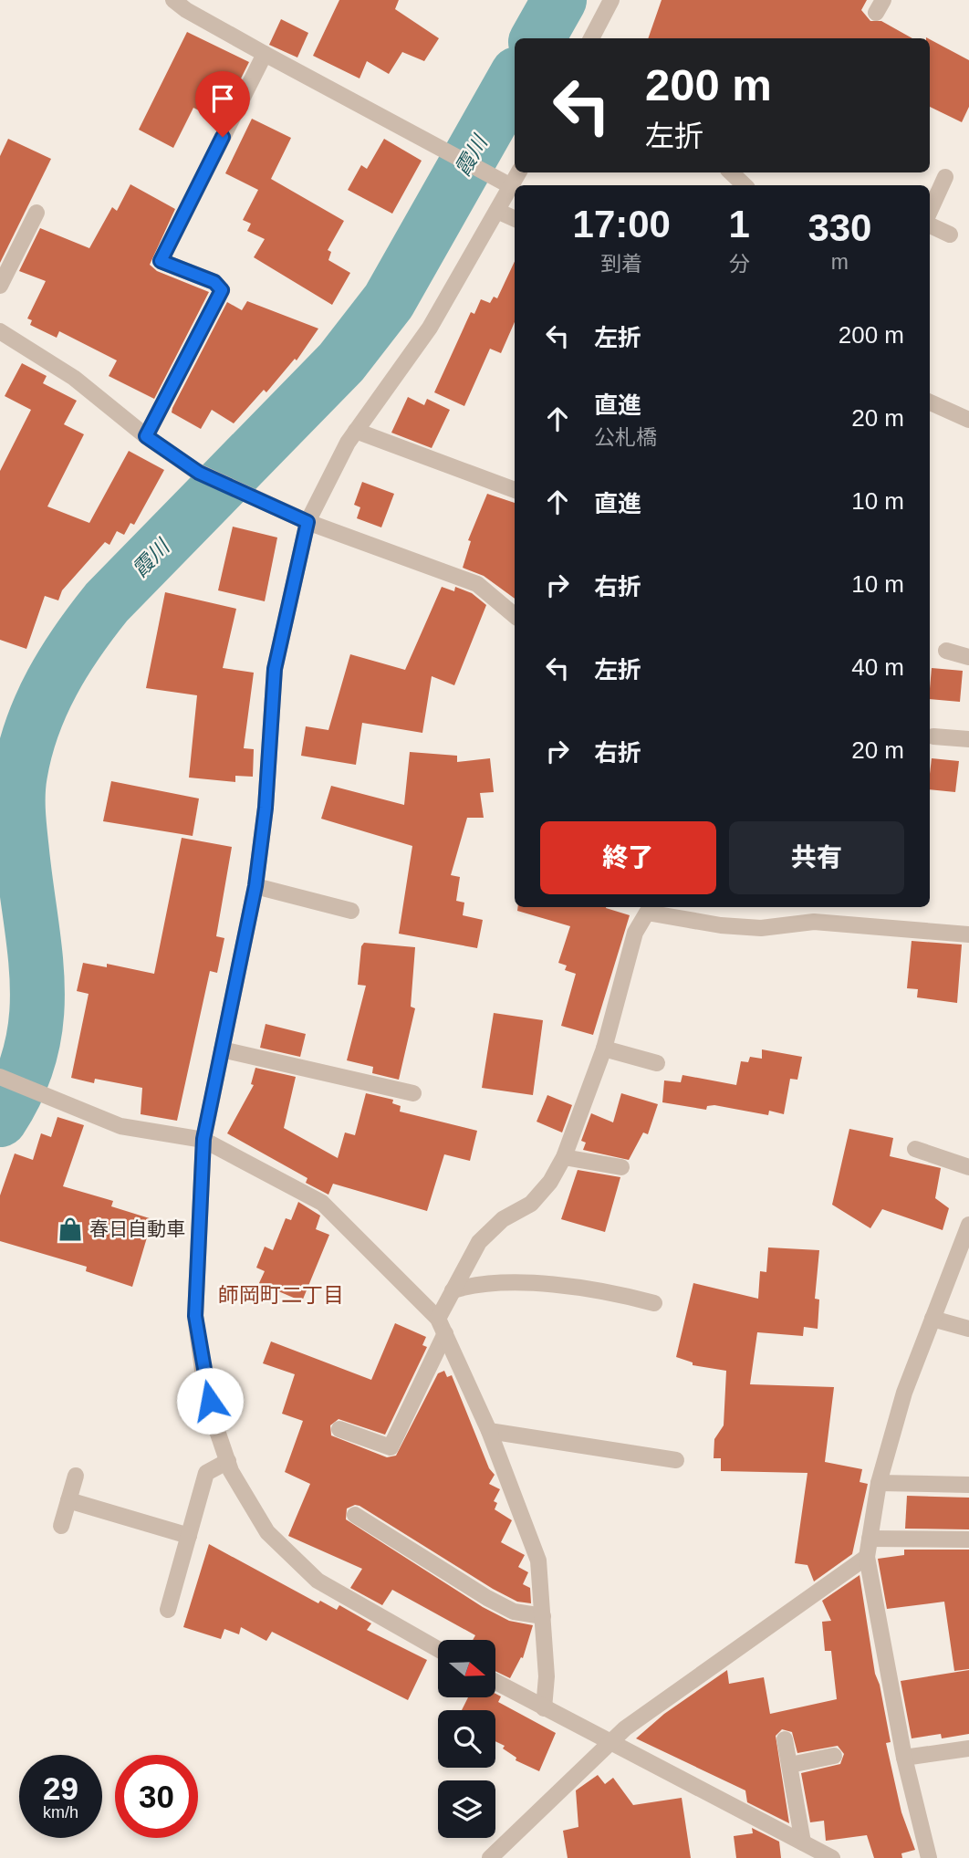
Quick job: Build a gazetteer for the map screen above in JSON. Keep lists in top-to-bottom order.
{
  "districts": ["師岡町二丁目"],
  "water": ["霞川"],
  "places": {
    "shop": ["春日自動車"]
  },
  "north": "right",
  "page": {
    "turn": ["200 m", "左折"],
    "eta": [
      "17:00",
      "到着",
      "1",
      "分",
      "330",
      "m"
    ],
    "list": [
      {
        "name": "左折",
        "value": "200 m"
      },
      {
        "name": "直進",
        "note": "公札橋",
        "value": "20 m"
      },
      {
        "name": "直進",
        "value": "10 m"
      },
      {
        "name": "右折",
        "value": "10 m"
      },
      {
        "name": "左折",
        "value": "40 m"
      },
      {
        "name": "右折",
        "value": "20 m"
      }
    ],
    "buttons": ["終了", "共有"],
    "speed": "29 km/h",
    "limit": "30"
  }
}
